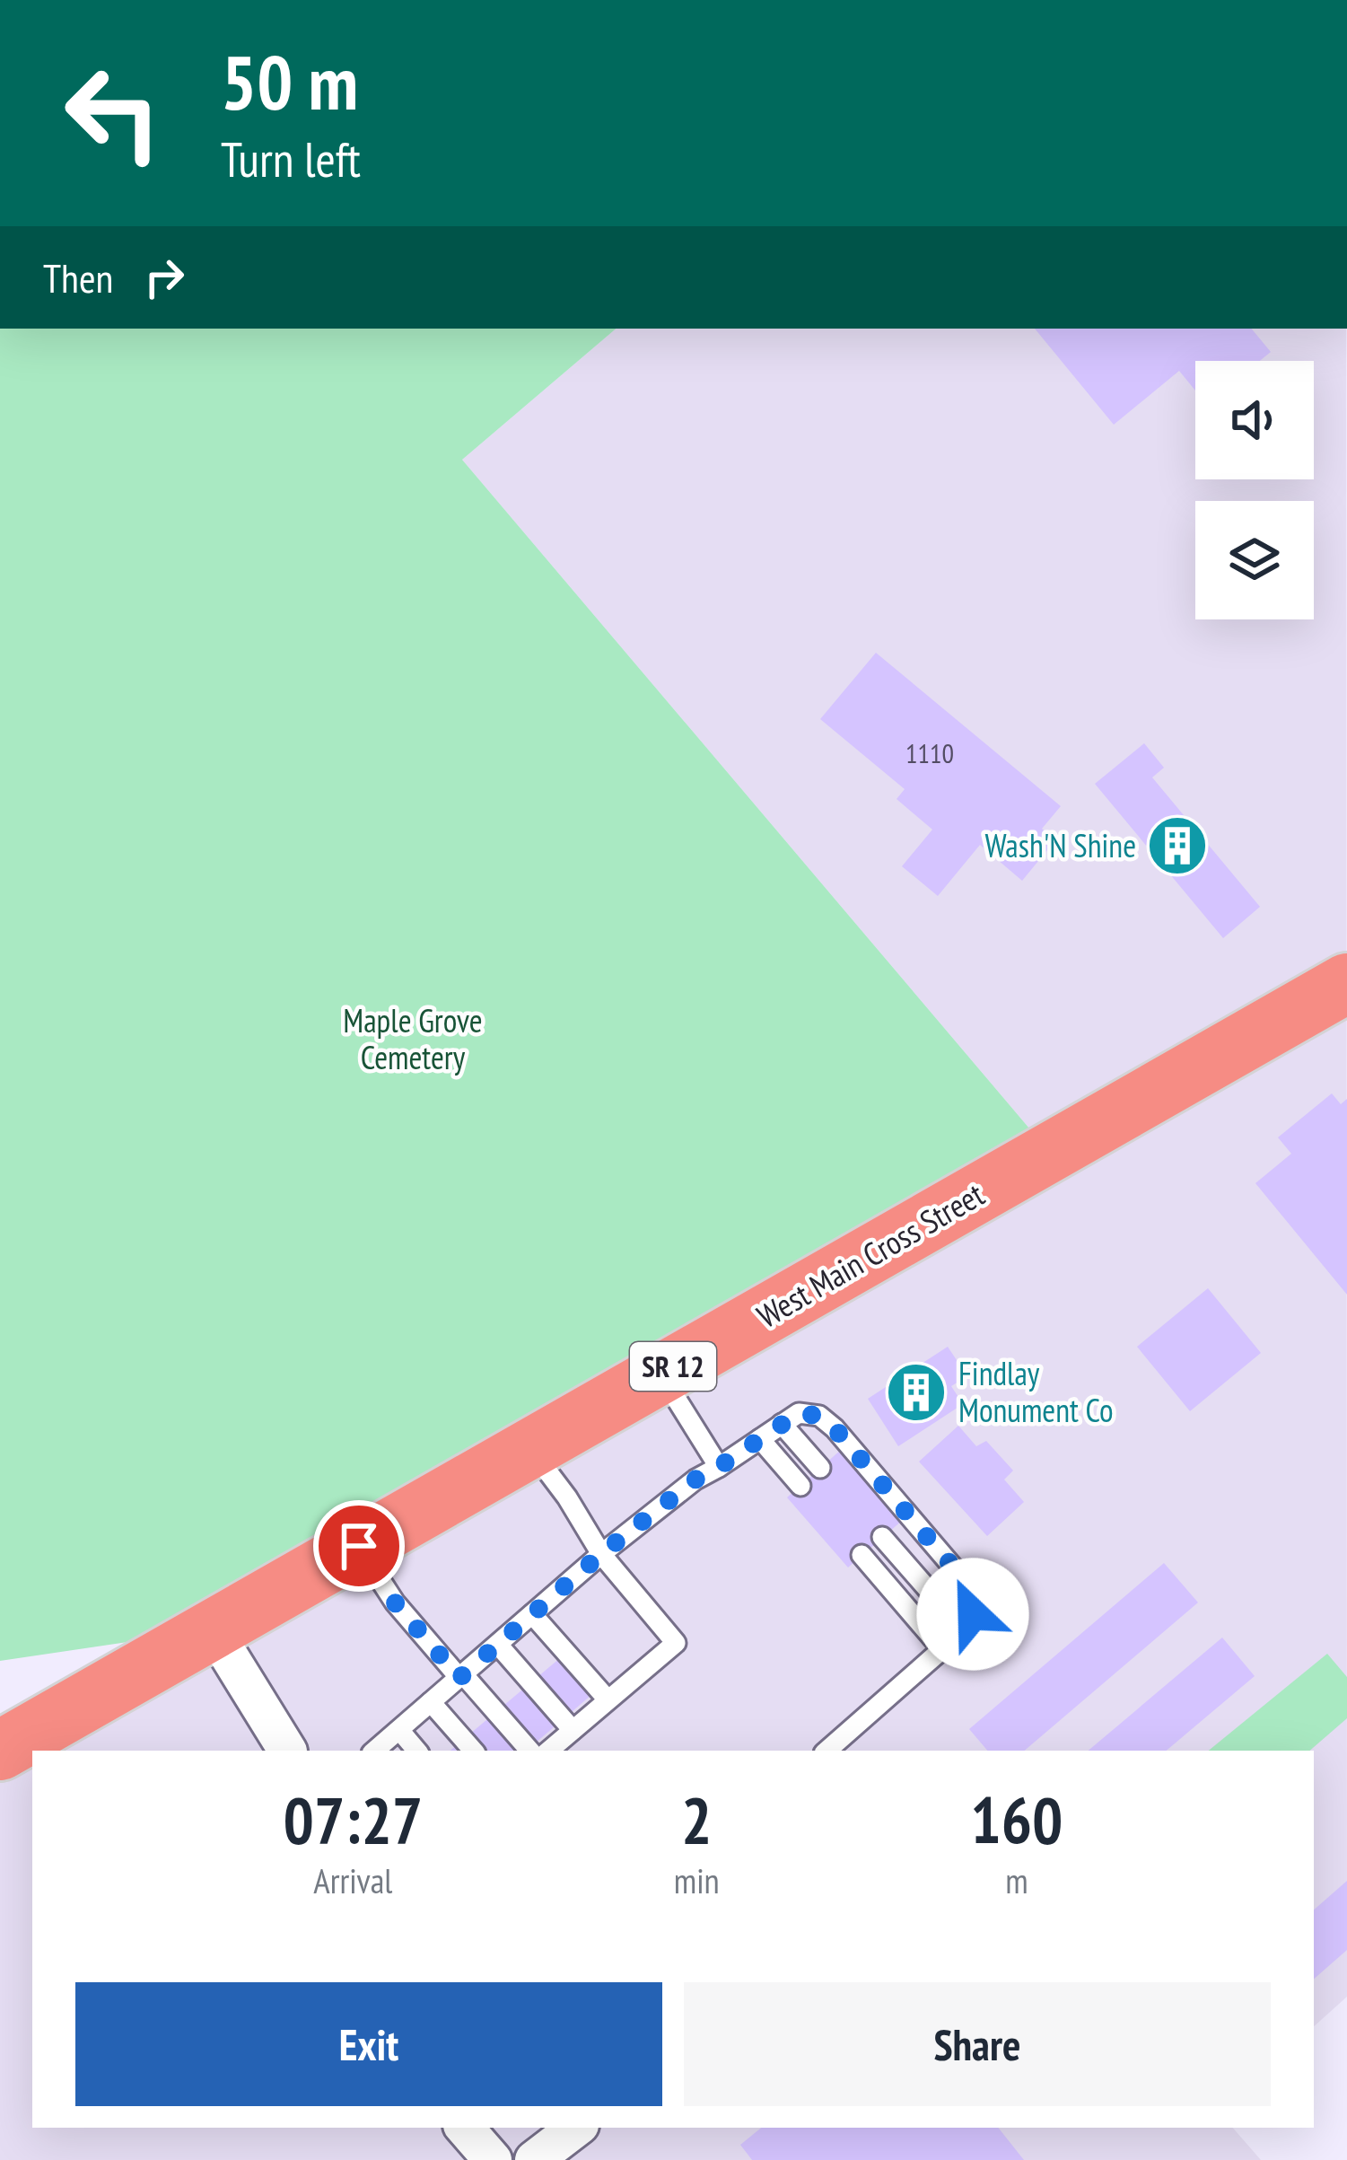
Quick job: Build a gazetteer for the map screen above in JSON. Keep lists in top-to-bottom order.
{
  "streets": {
    "highway": ["West Main Cross Street", "SR 12"]
  },
  "parks": ["Maple Grove Cemetery"],
  "places": {
    "building": ["Wash'N Shine", "Findlay Monument Co"]
  },
  "house_numbers": ["1110"],
  "page": {
    "turn": ["50 m", "Turn left"],
    "then": "Then",
    "eta": [
      "07:27",
      "Arrival",
      "2",
      "min",
      "160",
      "m"
    ],
    "buttons": ["Exit", "Share"]
  }
}
